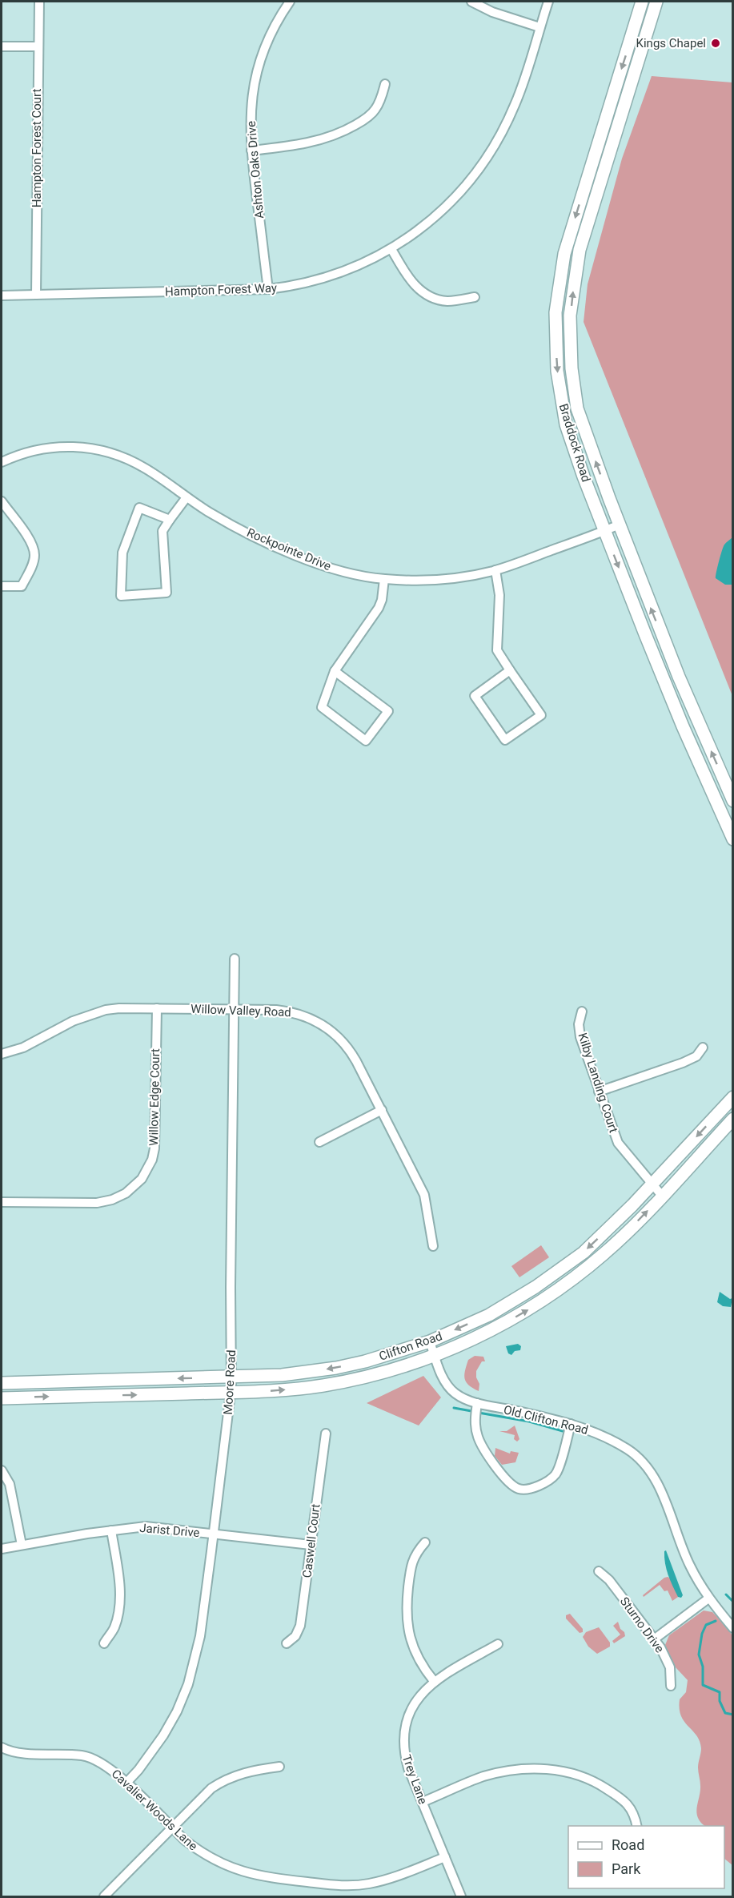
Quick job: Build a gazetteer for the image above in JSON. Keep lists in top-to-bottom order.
{
  "streets": {
    "main road": ["Braddock Road", "Clifton Road"],
    "street": [
      "Hampton Forest Court",
      "Ashton Oaks Drive",
      "Hampton Forest Way",
      "Rockpointe Drive",
      "Willow Valley Road",
      "Kilby Landing Court",
      "Willow Edge Court",
      "Moore Road",
      "Old Clifton Road",
      "Jarist Drive",
      "Caswell Court",
      "Sturno Drive",
      "Trey Lane",
      "Cavalier Woods Lane"
    ]
  },
  "crossings": [
    ["Hampton Forest Court", "Hampton Forest Way"],
    ["Ashton Oaks Drive", "Hampton Forest Way"],
    ["Braddock Road", "Rockpointe Drive"],
    ["Willow Valley Road", "Willow Edge Court"],
    ["Willow Valley Road", "Moore Road"],
    ["Kilby Landing Court", "Clifton Road"],
    ["Clifton Road", "Moore Road"],
    ["Clifton Road", "Old Clifton Road"],
    ["Moore Road", "Jarist Drive"],
    ["Moore Road", "Cavalier Woods Lane"],
    ["Jarist Drive", "Caswell Court"],
    ["Trey Lane", "Cavalier Woods Lane"]
  ],
  "places": ["Kings Chapel"],
  "legend": ["Road", "Park"]
}
